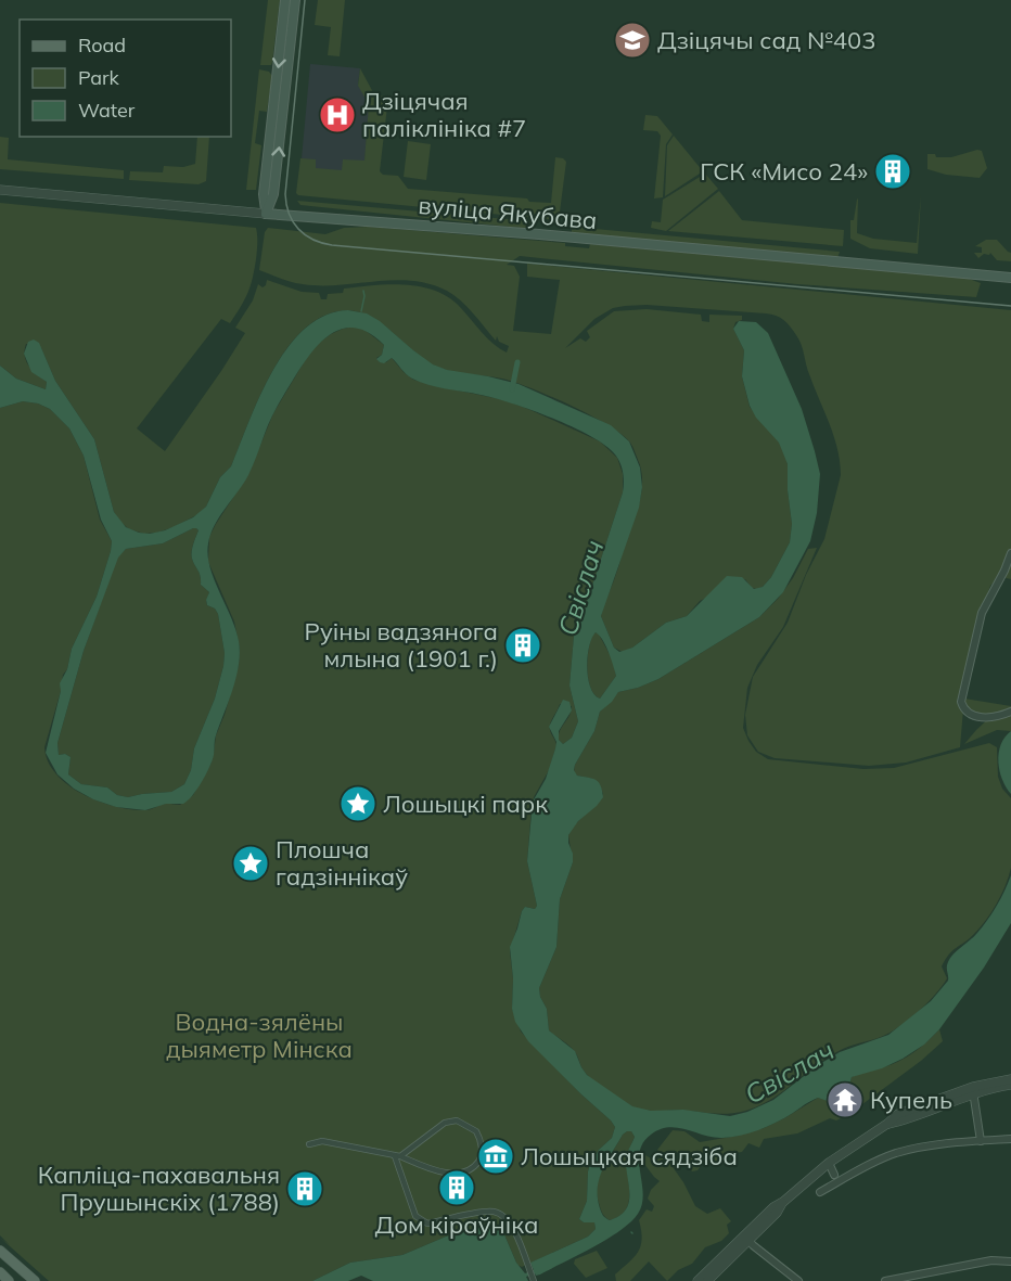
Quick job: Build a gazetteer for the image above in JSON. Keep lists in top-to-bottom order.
{
  "streets": {
    "main road": ["вуліца Якубава"]
  },
  "water": ["Свіслач"],
  "parks": ["Водна-зялёны дыяметр Мінска"],
  "places": {
    "school or university": ["Дзіцячы сад №403"],
    "hospital": ["Дзіцячая паліклініка #7"],
    "building": [
      "ГСК «Мисо 24»",
      "Руіны вадзянога млына (1901 г.)",
      "Дом кіраўніка",
      "Капліца-пахавальня Прушынскіх (1788)"
    ],
    "place": ["Лошыцкі парк", "Плошча гадзіннікаў"],
    "temple": ["Купель"],
    "museum": ["Лошыцкая сядзіба"]
  },
  "legend": ["Road", "Park", "Water"]
}
